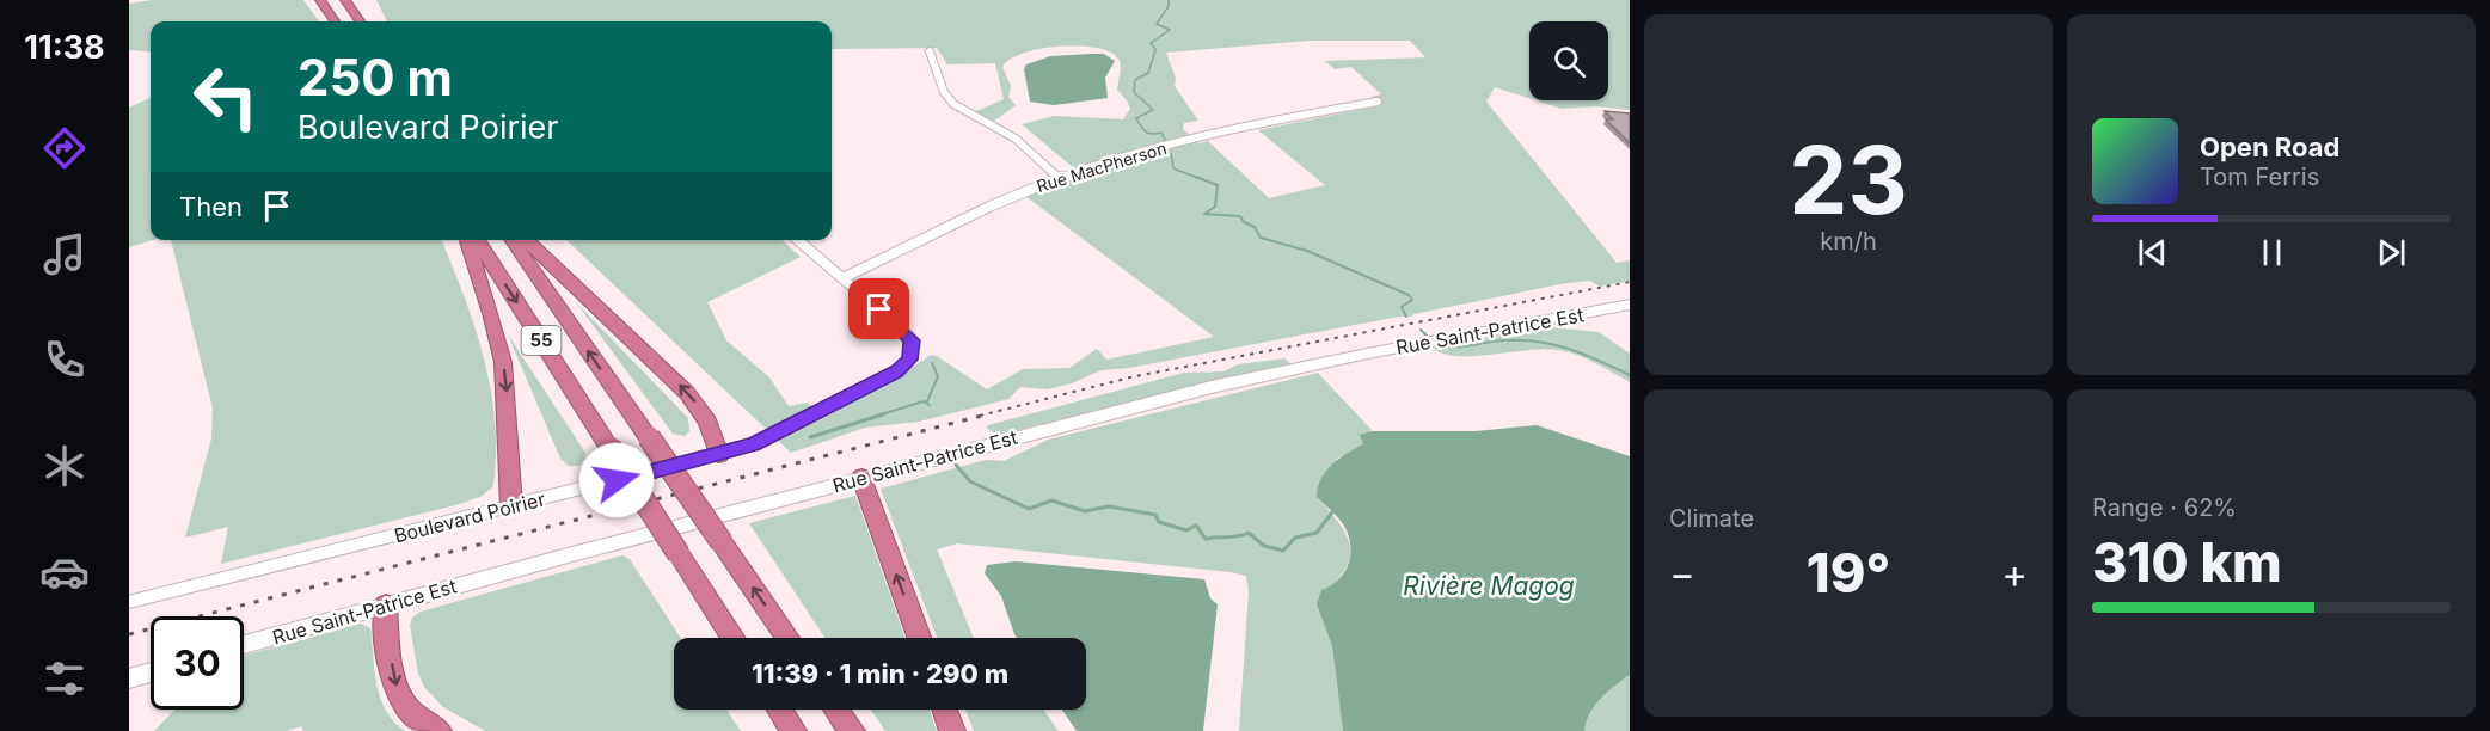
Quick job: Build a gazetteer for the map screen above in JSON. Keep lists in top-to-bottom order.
{
  "streets": {
    "highway": ["55"],
    "street": ["Rue MacPherson", "Rue Saint-Patrice Est", "Boulevard Poirier"]
  },
  "crossings": [
    ["Rue MacPherson", "Boulevard Poirier"]
  ],
  "water": ["Rivière Magog"],
  "page": {
    "tabs": "11:38",
    "tile": [
      ["23", "km/h"],
      "Climate",
      ["Range · 62%", "310 km"]
    ],
    "turn": ["250 m", "Boulevard Poirier"],
    "song": ["Open Road", "Tom Ferris"],
    "then": "Then",
    "heat": ["−", "19°", "+"],
    "limit": "30",
    "trip": "11:39 · 1 min · 290 m"
  }
}
